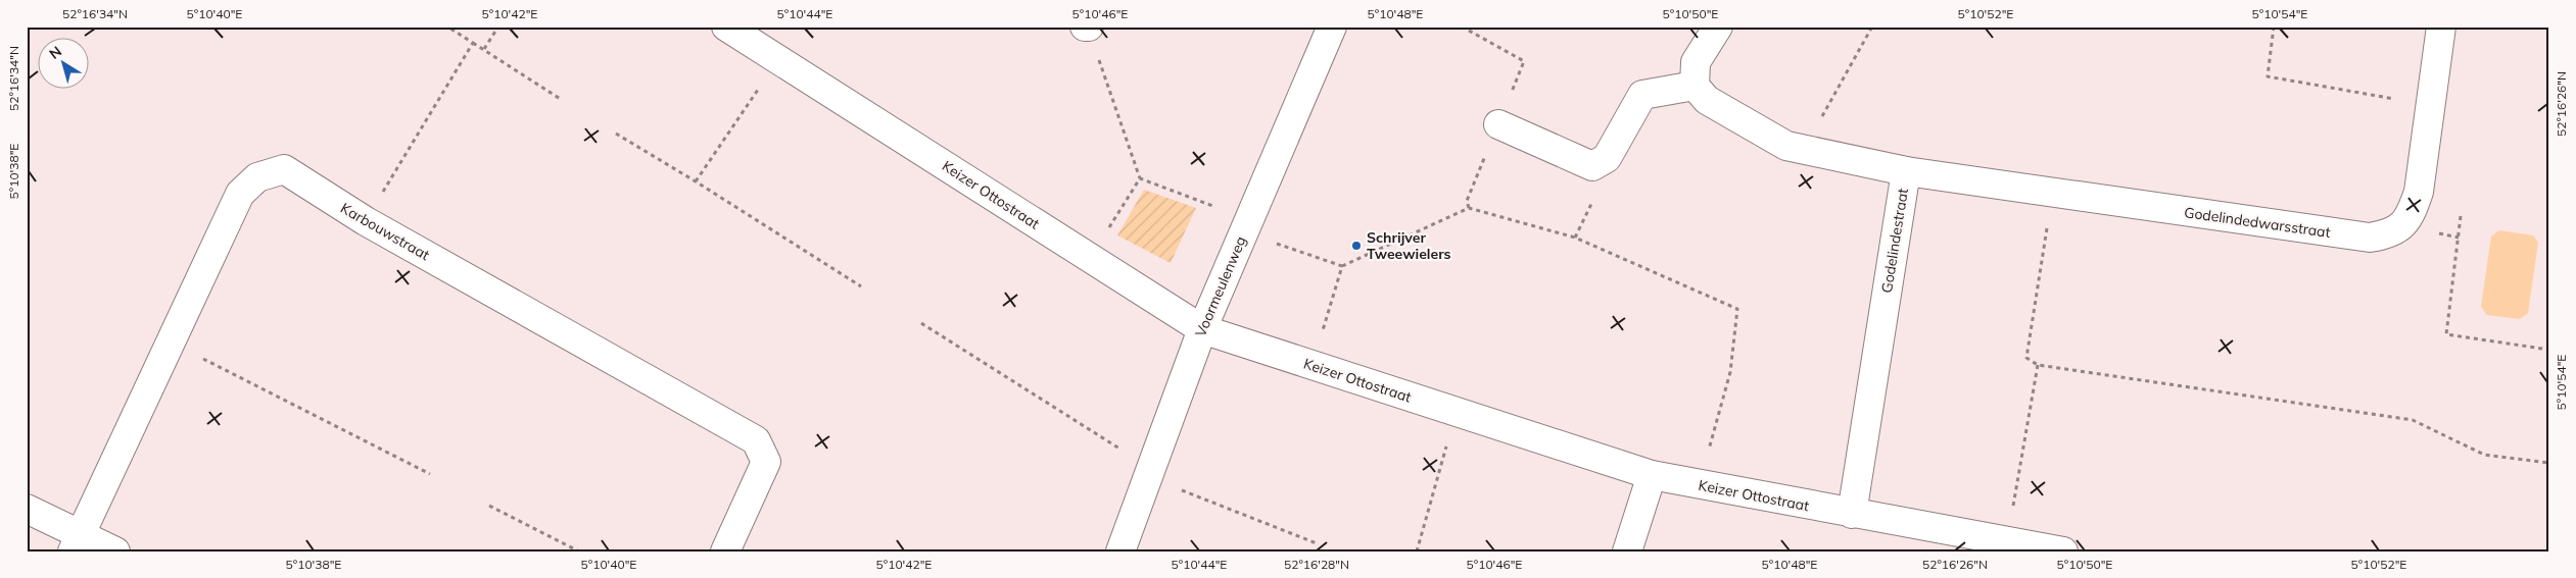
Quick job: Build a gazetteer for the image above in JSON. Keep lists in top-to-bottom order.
{
  "streets": {
    "street": [
      "Keizer Ottostraat",
      "Godelindedwarsstraat",
      "Karbouwstraat",
      "Godelindestraat",
      "Voormeulenweg"
    ]
  },
  "crossings": [
    ["Keizer Ottostraat", "Godelindestraat"],
    ["Keizer Ottostraat", "Voormeulenweg"],
    ["Godelindedwarsstraat", "Godelindestraat"]
  ],
  "places": ["Schrijver Tweewielers"],
  "north": "top left",
  "coordinates": [
    "52°16'34\"N",
    "5°10'40\"E",
    "5°10'42\"E",
    "5°10'44\"E",
    "5°10'46\"E",
    "5°10'48\"E",
    "5°10'50\"E",
    "5°10'52\"E",
    "5°10'54\"E",
    "52°16'26\"N",
    "5°10'38\"E",
    "52°16'28\"N"
  ]
}
